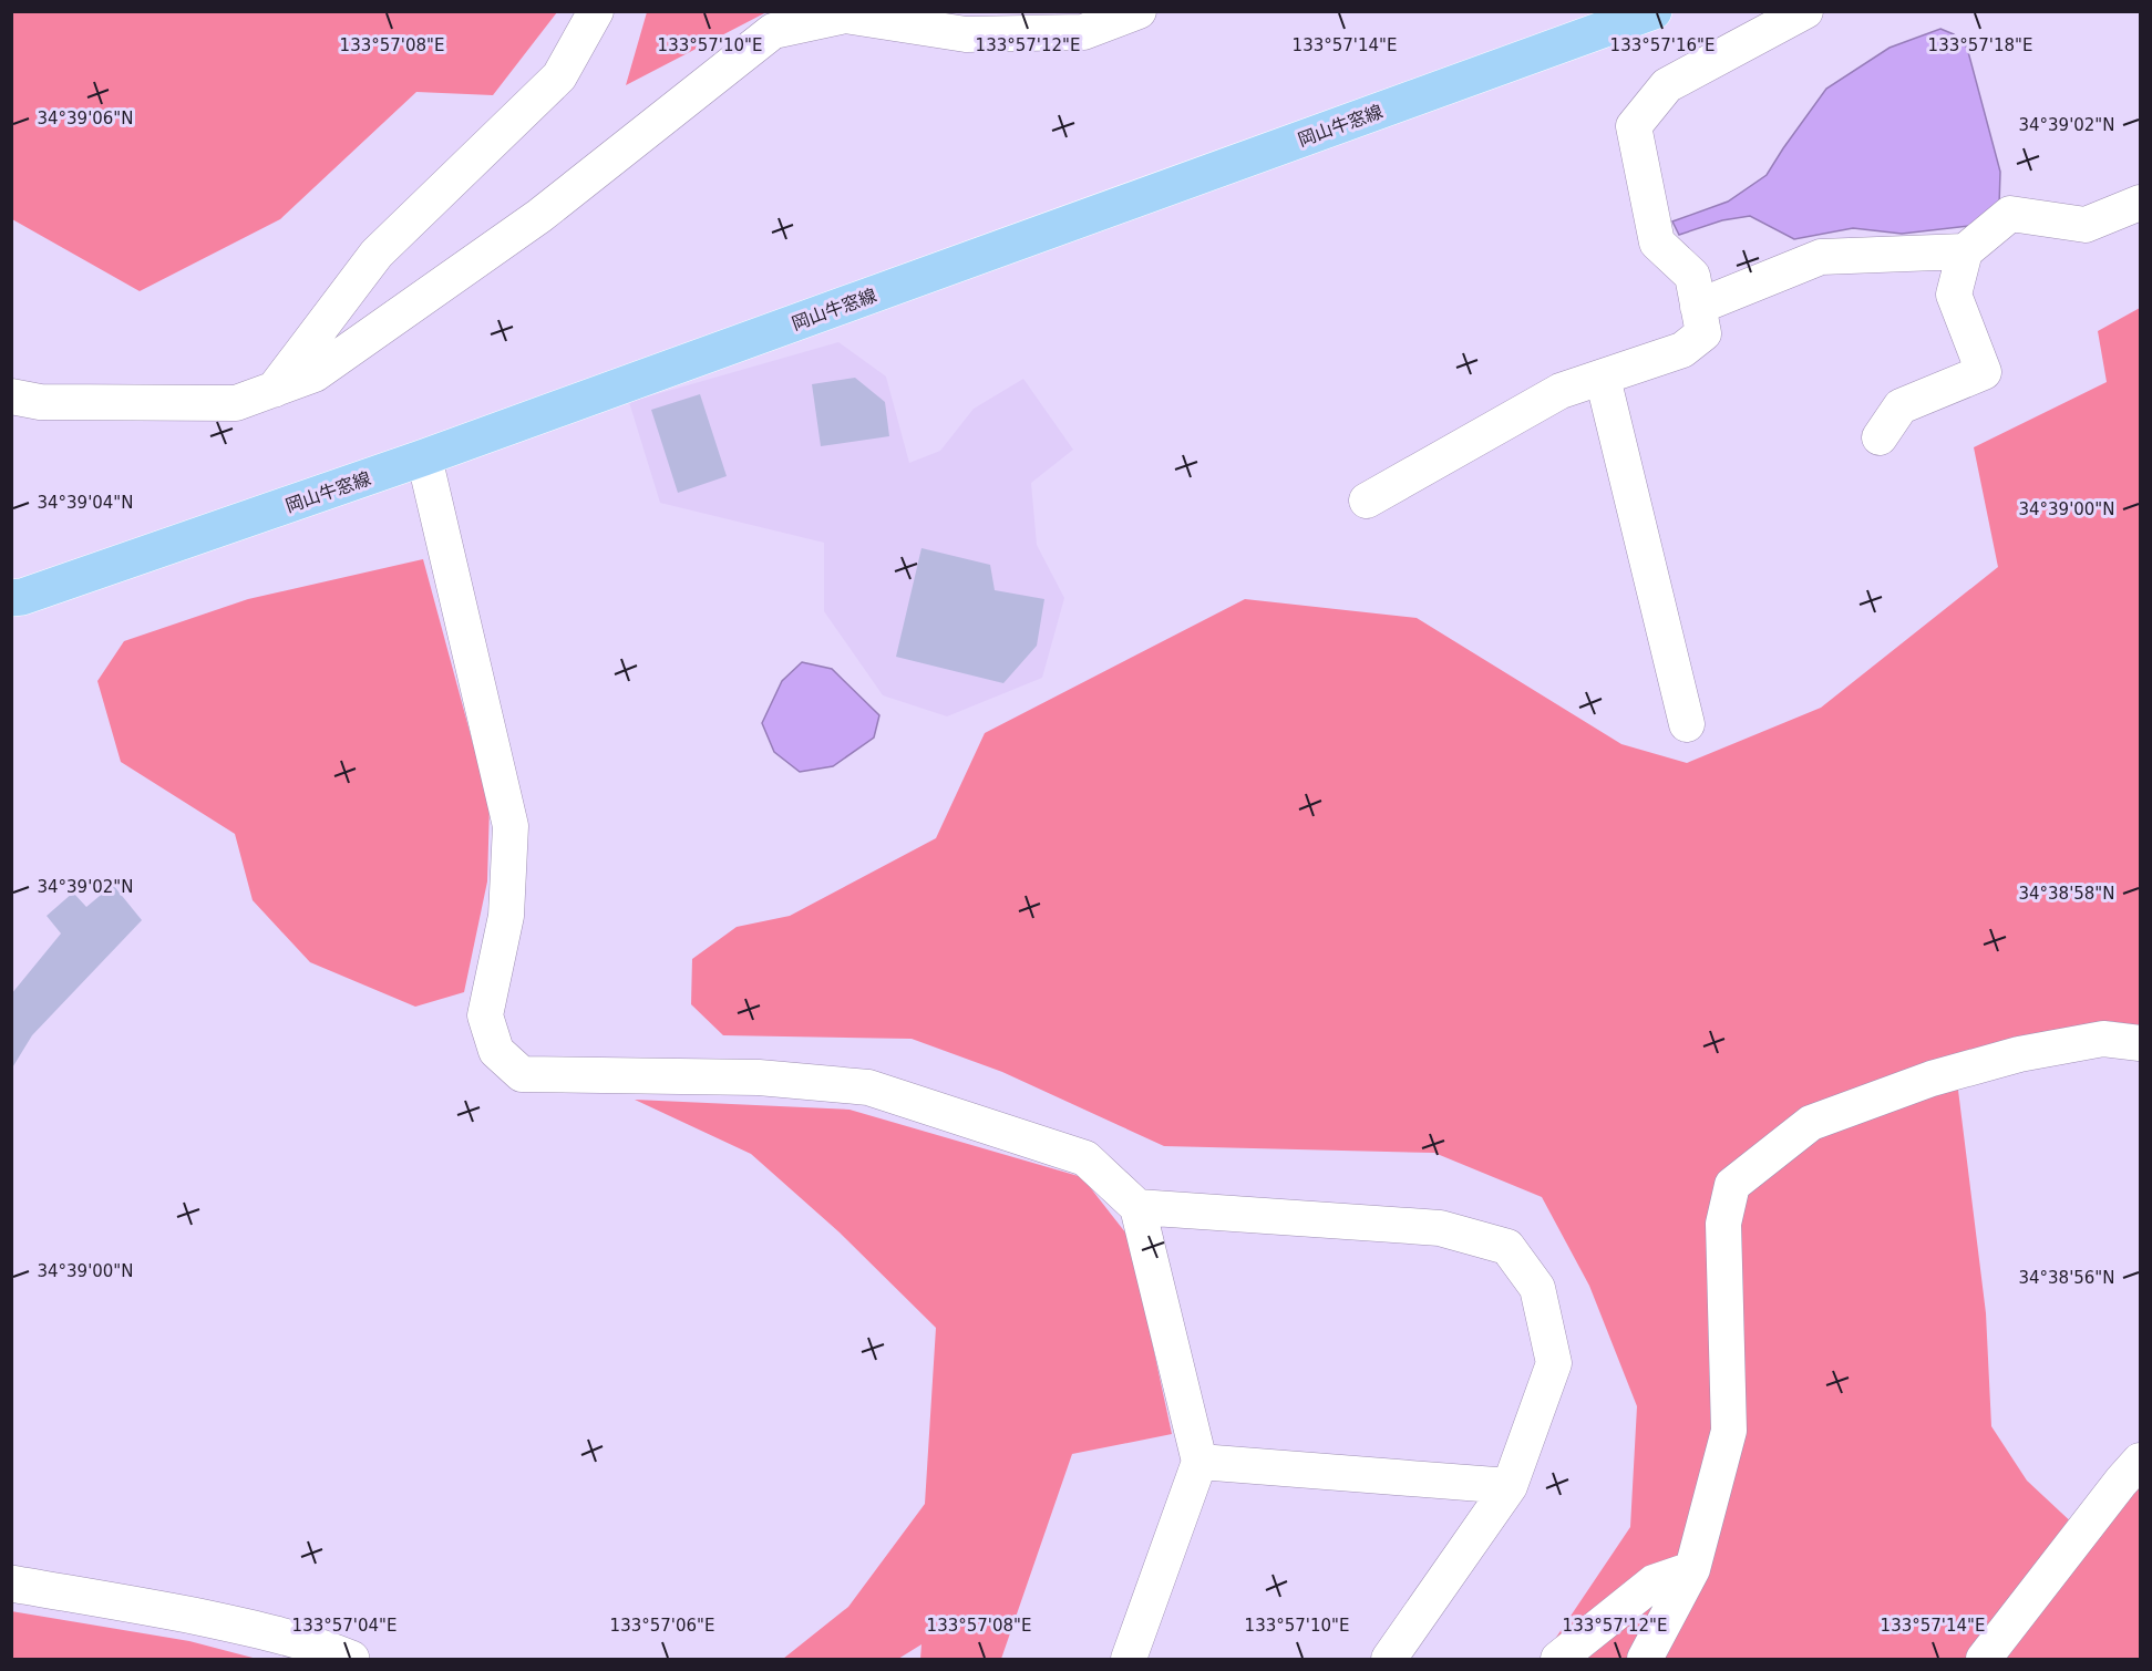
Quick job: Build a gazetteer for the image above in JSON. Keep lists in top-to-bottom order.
{
  "streets": {
    "main road": ["岡山牛窓線"]
  },
  "coordinates": [
    "133°57'08\"E",
    "133°57'10\"E",
    "133°57'12\"E",
    "133°57'14\"E",
    "133°57'16\"E",
    "133°57'18\"E",
    "34°39'06\"N",
    "34°39'02\"N",
    "34°39'04\"N",
    "34°39'00\"N",
    "34°38'58\"N",
    "34°38'56\"N",
    "133°57'04\"E",
    "133°57'06\"E"
  ]
}
